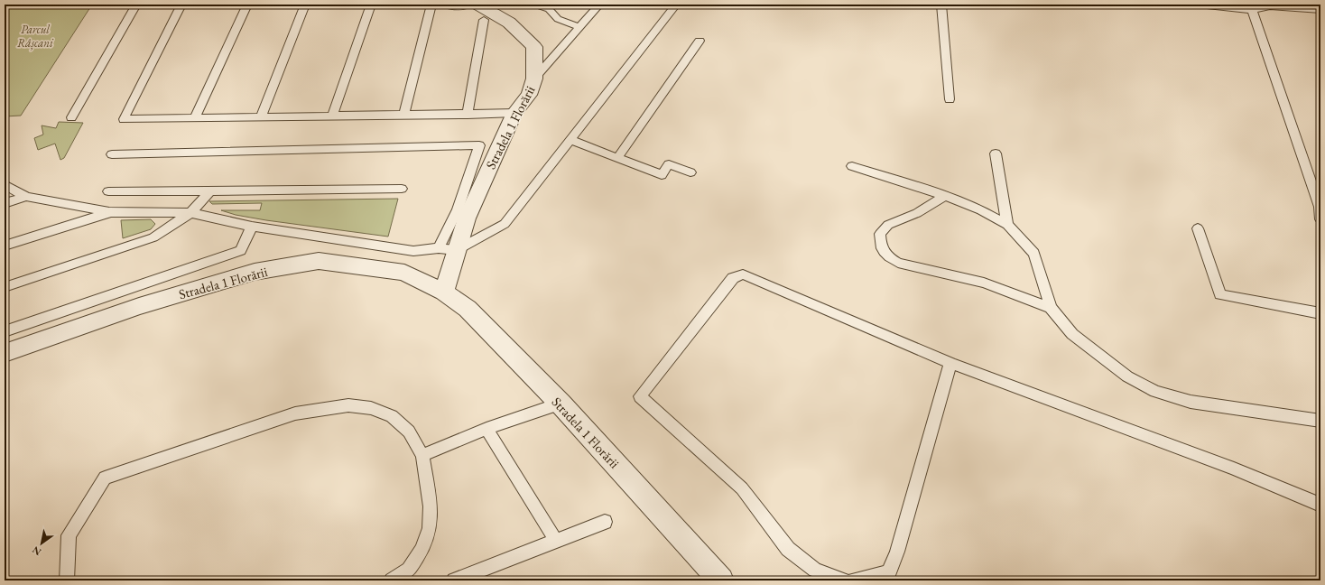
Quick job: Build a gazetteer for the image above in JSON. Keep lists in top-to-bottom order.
{
  "streets": {
    "street": ["Stradela 1 Florării"]
  },
  "parks": ["Parcul Râșcani"],
  "north": "bottom left"
}
